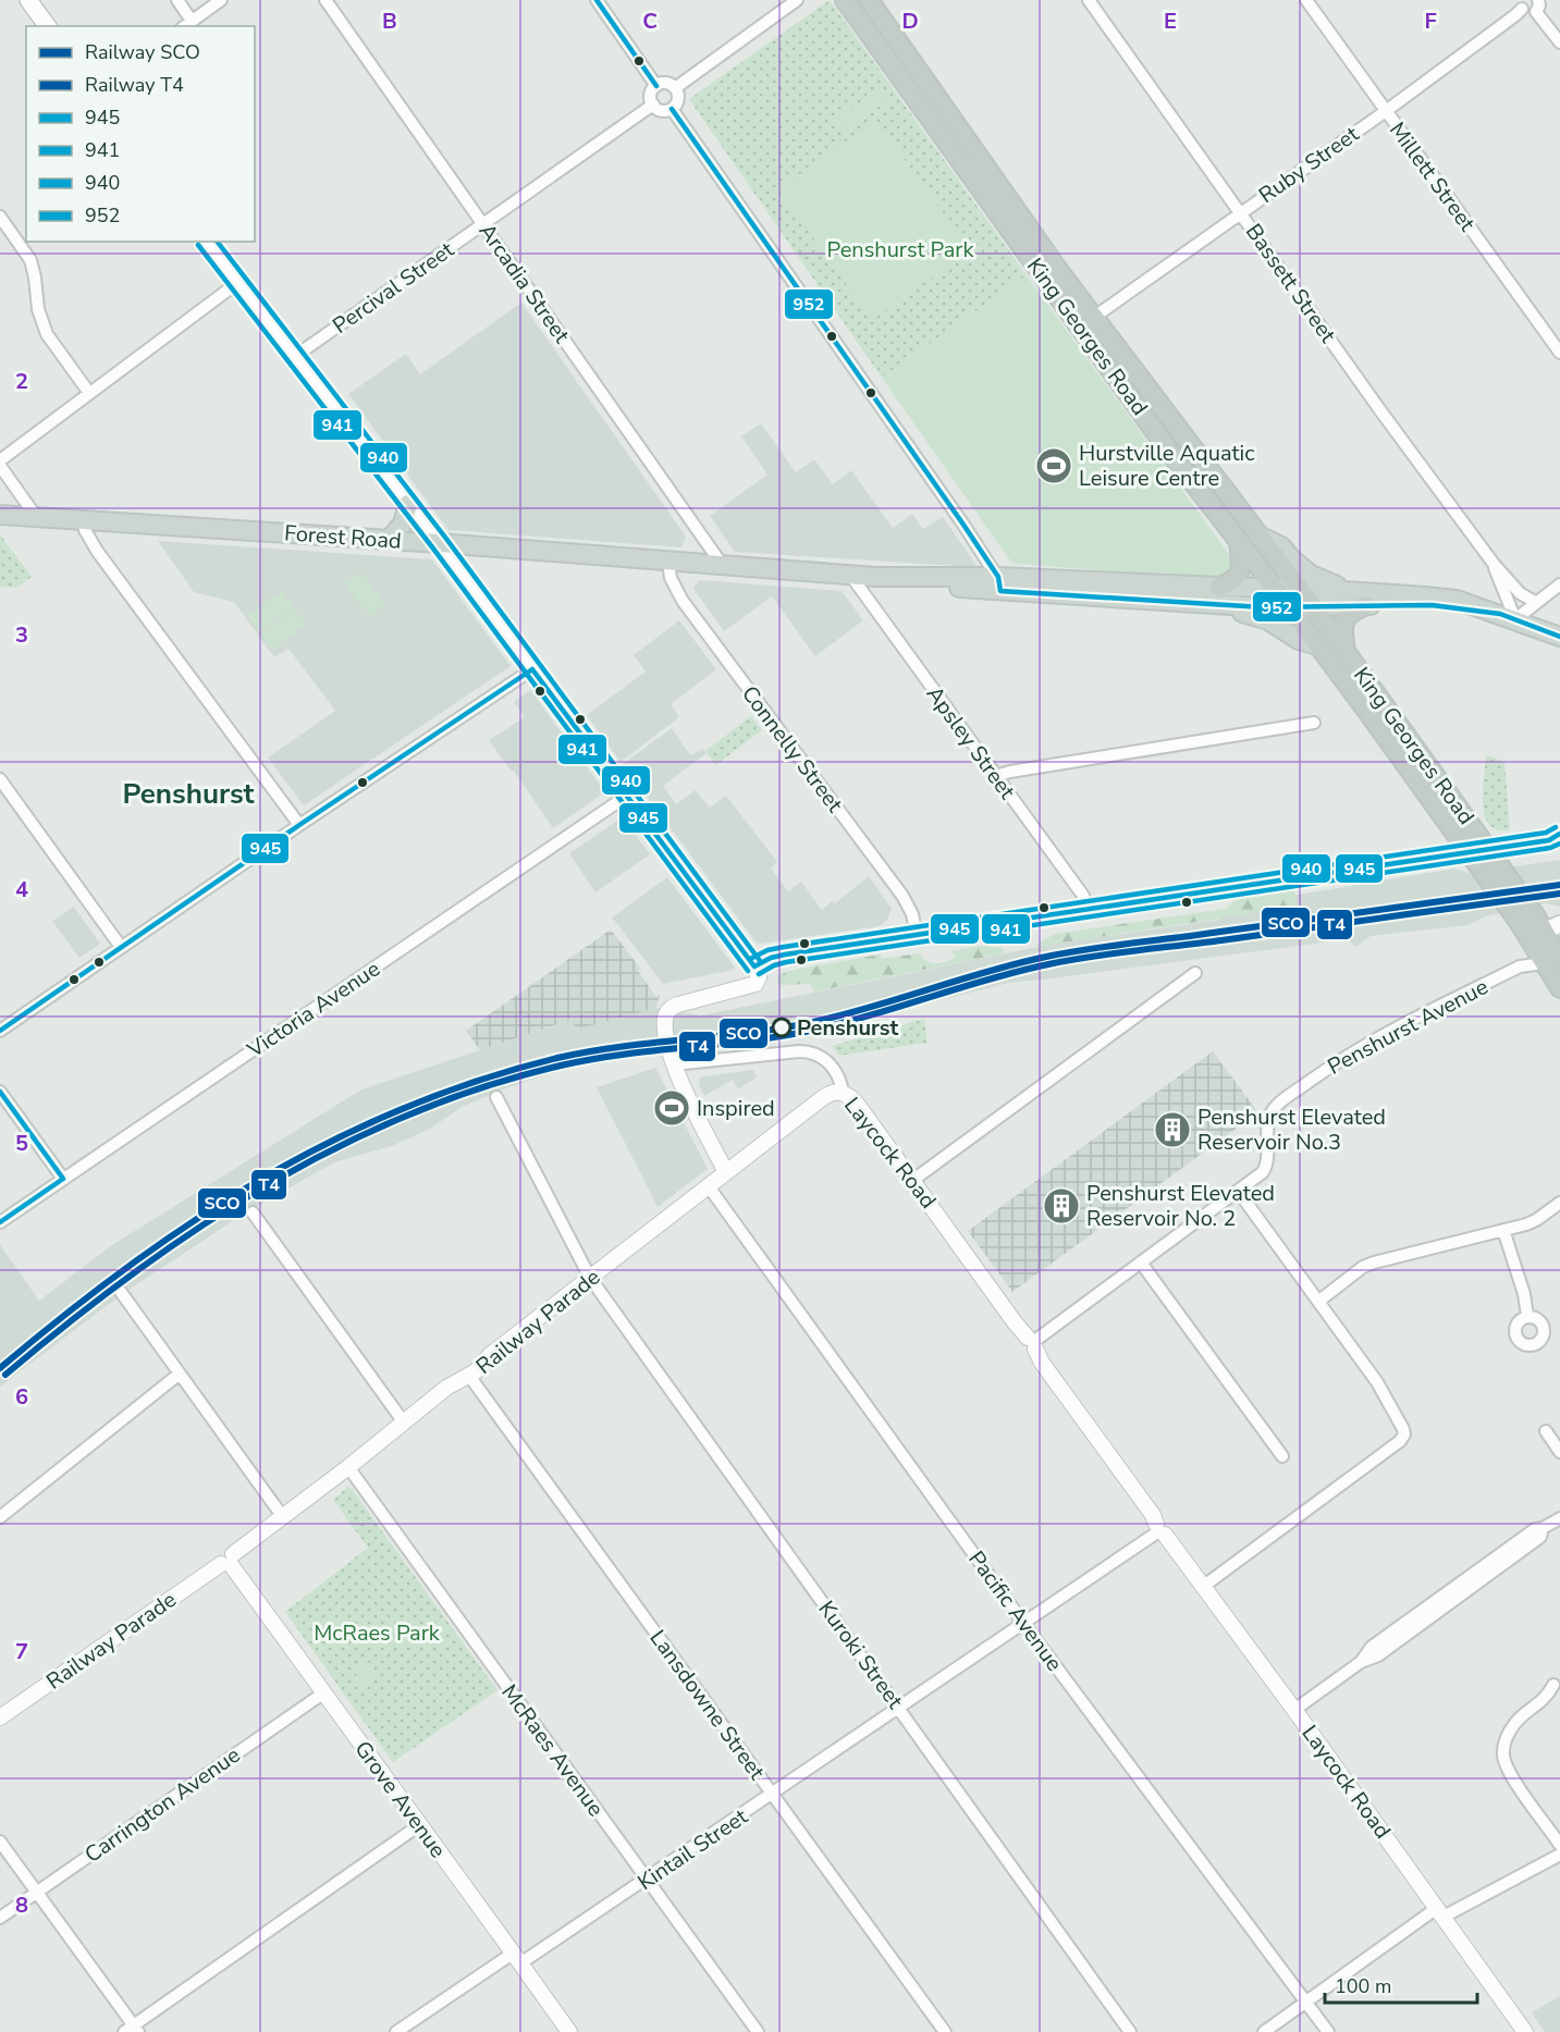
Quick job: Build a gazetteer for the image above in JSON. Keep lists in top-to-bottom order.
{
  "streets": {
    "highway": ["King Georges Road"],
    "main road": ["Forest Road"],
    "street": [
      "Ruby Street",
      "Millett Street",
      "Arcadia Street",
      "Bassett Street",
      "Percival Street",
      "Apsley Street",
      "Connelly Street",
      "Victoria Avenue",
      "Penshurst Avenue",
      "Laycock Road",
      "Railway Parade",
      "Pacific Avenue",
      "Kuroki Street",
      "Lansdowne Street",
      "McRaes Avenue",
      "Grove Avenue",
      "Carrington Avenue",
      "Kintail Street"
    ]
  },
  "crossings": [
    ["Ruby Street", "Millett Street"],
    ["Ruby Street", "Bassett Street"],
    ["Ruby Street", "King Georges Road"],
    ["Arcadia Street", "Percival Street"],
    ["Arcadia Street", "Forest Road"],
    ["Bassett Street", "Forest Road"],
    ["King Georges Road", "Forest Road"],
    ["King Georges Road", "Penshurst Avenue"],
    ["Forest Road", "Apsley Street"],
    ["Forest Road", "Connelly Street"],
    ["Penshurst Avenue", "Laycock Road"],
    ["Laycock Road", "Railway Parade"],
    ["Laycock Road", "Kintail Street"],
    ["Railway Parade", "Pacific Avenue"],
    ["Railway Parade", "Kuroki Street"],
    ["Railway Parade", "Lansdowne Street"],
    ["Railway Parade", "McRaes Avenue"],
    ["Railway Parade", "Grove Avenue"],
    ["Pacific Avenue", "Kintail Street"],
    ["Kuroki Street", "Kintail Street"],
    ["Lansdowne Street", "Kintail Street"],
    ["McRaes Avenue", "Kintail Street"],
    ["Grove Avenue", "Carrington Avenue"],
    ["Grove Avenue", "Kintail Street"]
  ],
  "districts": ["Penshurst"],
  "parks": ["Penshurst Park", "McRaes Park"],
  "places": {
    "sports": ["Hurstville Aquatic Leisure Centre", "Inspired"],
    "other": ["Penshurst"],
    "building": ["Penshurst Elevated Reservoir No.3", "Penshurst Elevated Reservoir No. 2"]
  },
  "lines": [
    "transit line 952",
    "transit line 940",
    "transit line 941",
    "transit line 945",
    "rail line SCO",
    "rail line T4"
  ],
  "legend": [
    "Railway SCO",
    "Railway T4",
    "945",
    "941",
    "940",
    "952"
  ],
  "scale_bar": "100 m",
  "grid": {
    "columns": [
      "B",
      "C",
      "D",
      "E",
      "F"
    ],
    "rows": [
      "2",
      "3",
      "4",
      "5",
      "6",
      "7",
      "8"
    ]
  }
}
